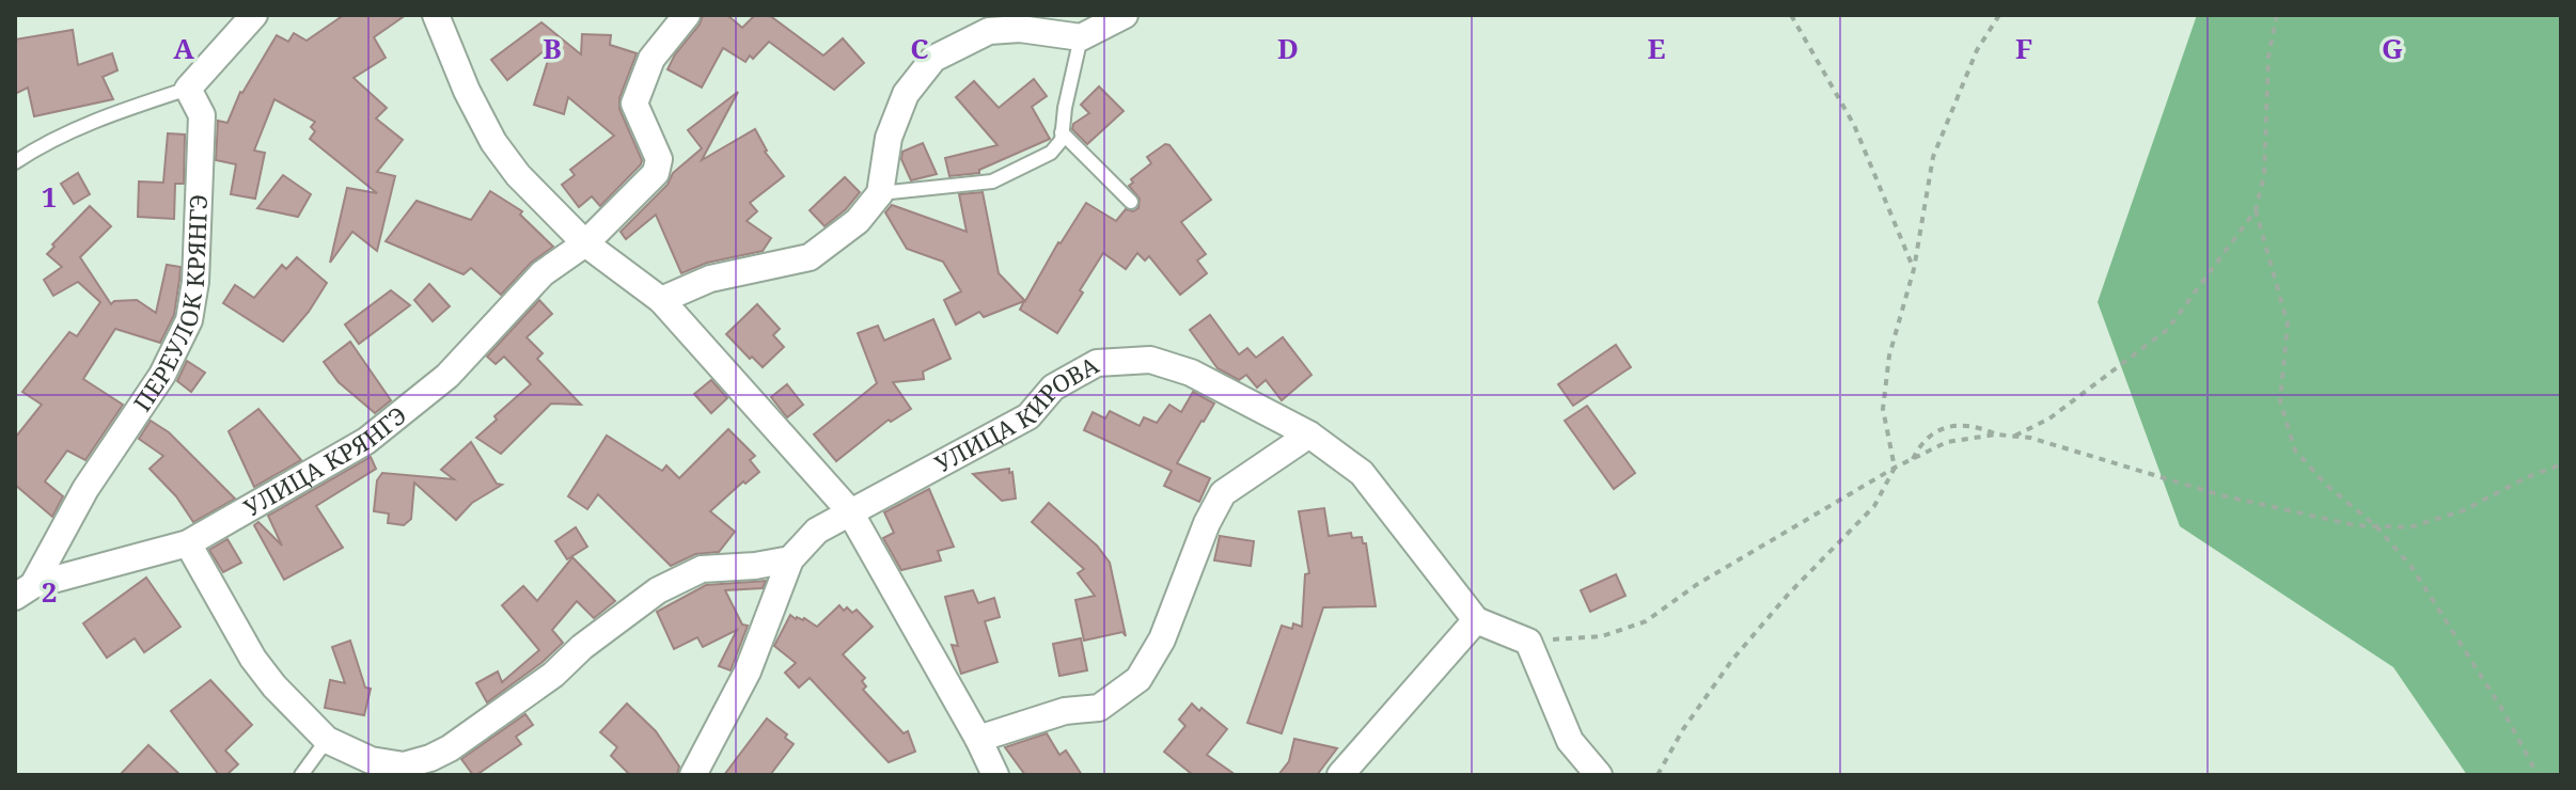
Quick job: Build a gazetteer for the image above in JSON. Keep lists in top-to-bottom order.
{
  "streets": {
    "street": ["ПЕРЕУЛОК КРЯНГЭ", "УЛИЦА КИРОВА", "УЛИЦА КРЯНГЭ"]
  },
  "crossings": [
    ["ПЕРЕУЛОК КРЯНГЭ", "УЛИЦА КРЯНГЭ"]
  ],
  "grid": {
    "columns": [
      "A",
      "B",
      "C",
      "D",
      "E",
      "F",
      "G"
    ],
    "rows": ["1", "2"]
  }
}
